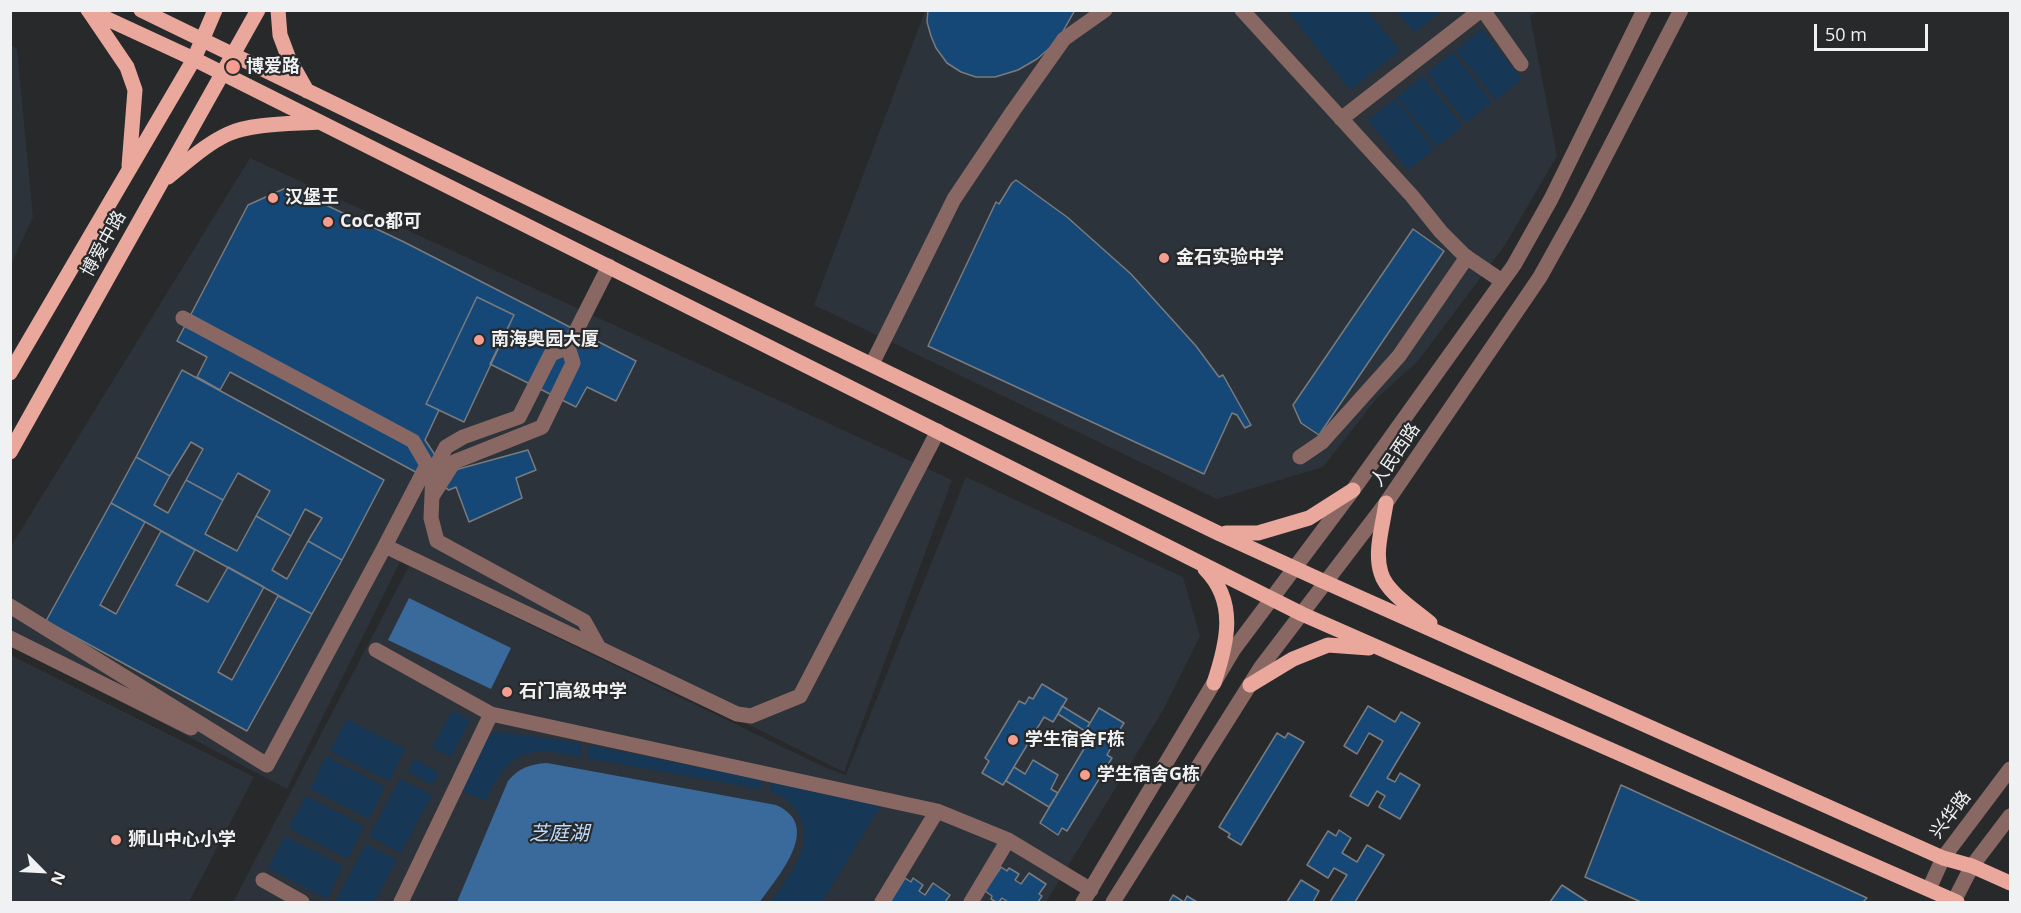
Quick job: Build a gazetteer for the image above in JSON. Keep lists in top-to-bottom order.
{
  "streets": {
    "main road": ["博爱中路"],
    "street": ["人民西路", "兴华路"]
  },
  "water": ["芝庭湖"],
  "places": [
    "博爱路",
    "汉堡王",
    "CoCo都可",
    "金石实验中学",
    "南海奥园大厦",
    "石门高级中学",
    "学生宿舍F栋",
    "学生宿舍G栋",
    "狮山中心小学"
  ],
  "scale_bar": "50 m",
  "north": "bottom right"
}
